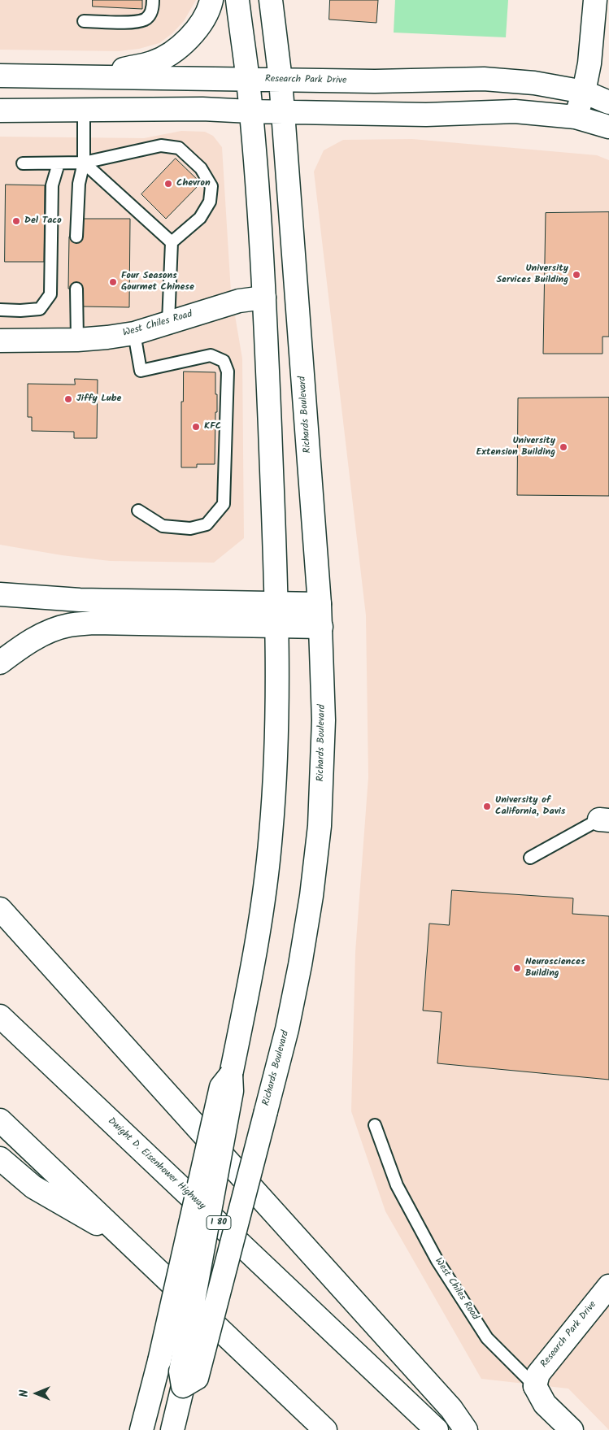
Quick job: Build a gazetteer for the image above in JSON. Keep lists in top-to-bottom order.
{
  "streets": {
    "main road": [
      "Research Park Drive",
      "West Chiles Road",
      "Richards Boulevard",
      "Dwight D. Eisenhower Highway",
      "I 80"
    ]
  },
  "crossings": [
    ["Research Park Drive", "West Chiles Road"],
    ["Research Park Drive", "Richards Boulevard"]
  ],
  "places": [
    "Chevron",
    "Del Taco",
    "University Services Building",
    "Four Seasons Gourmet Chinese",
    "Jiffy Lube",
    "KFC",
    "University Extension Building",
    "University of California, Davis",
    "Neurosciences Building"
  ],
  "north": "left"
}
